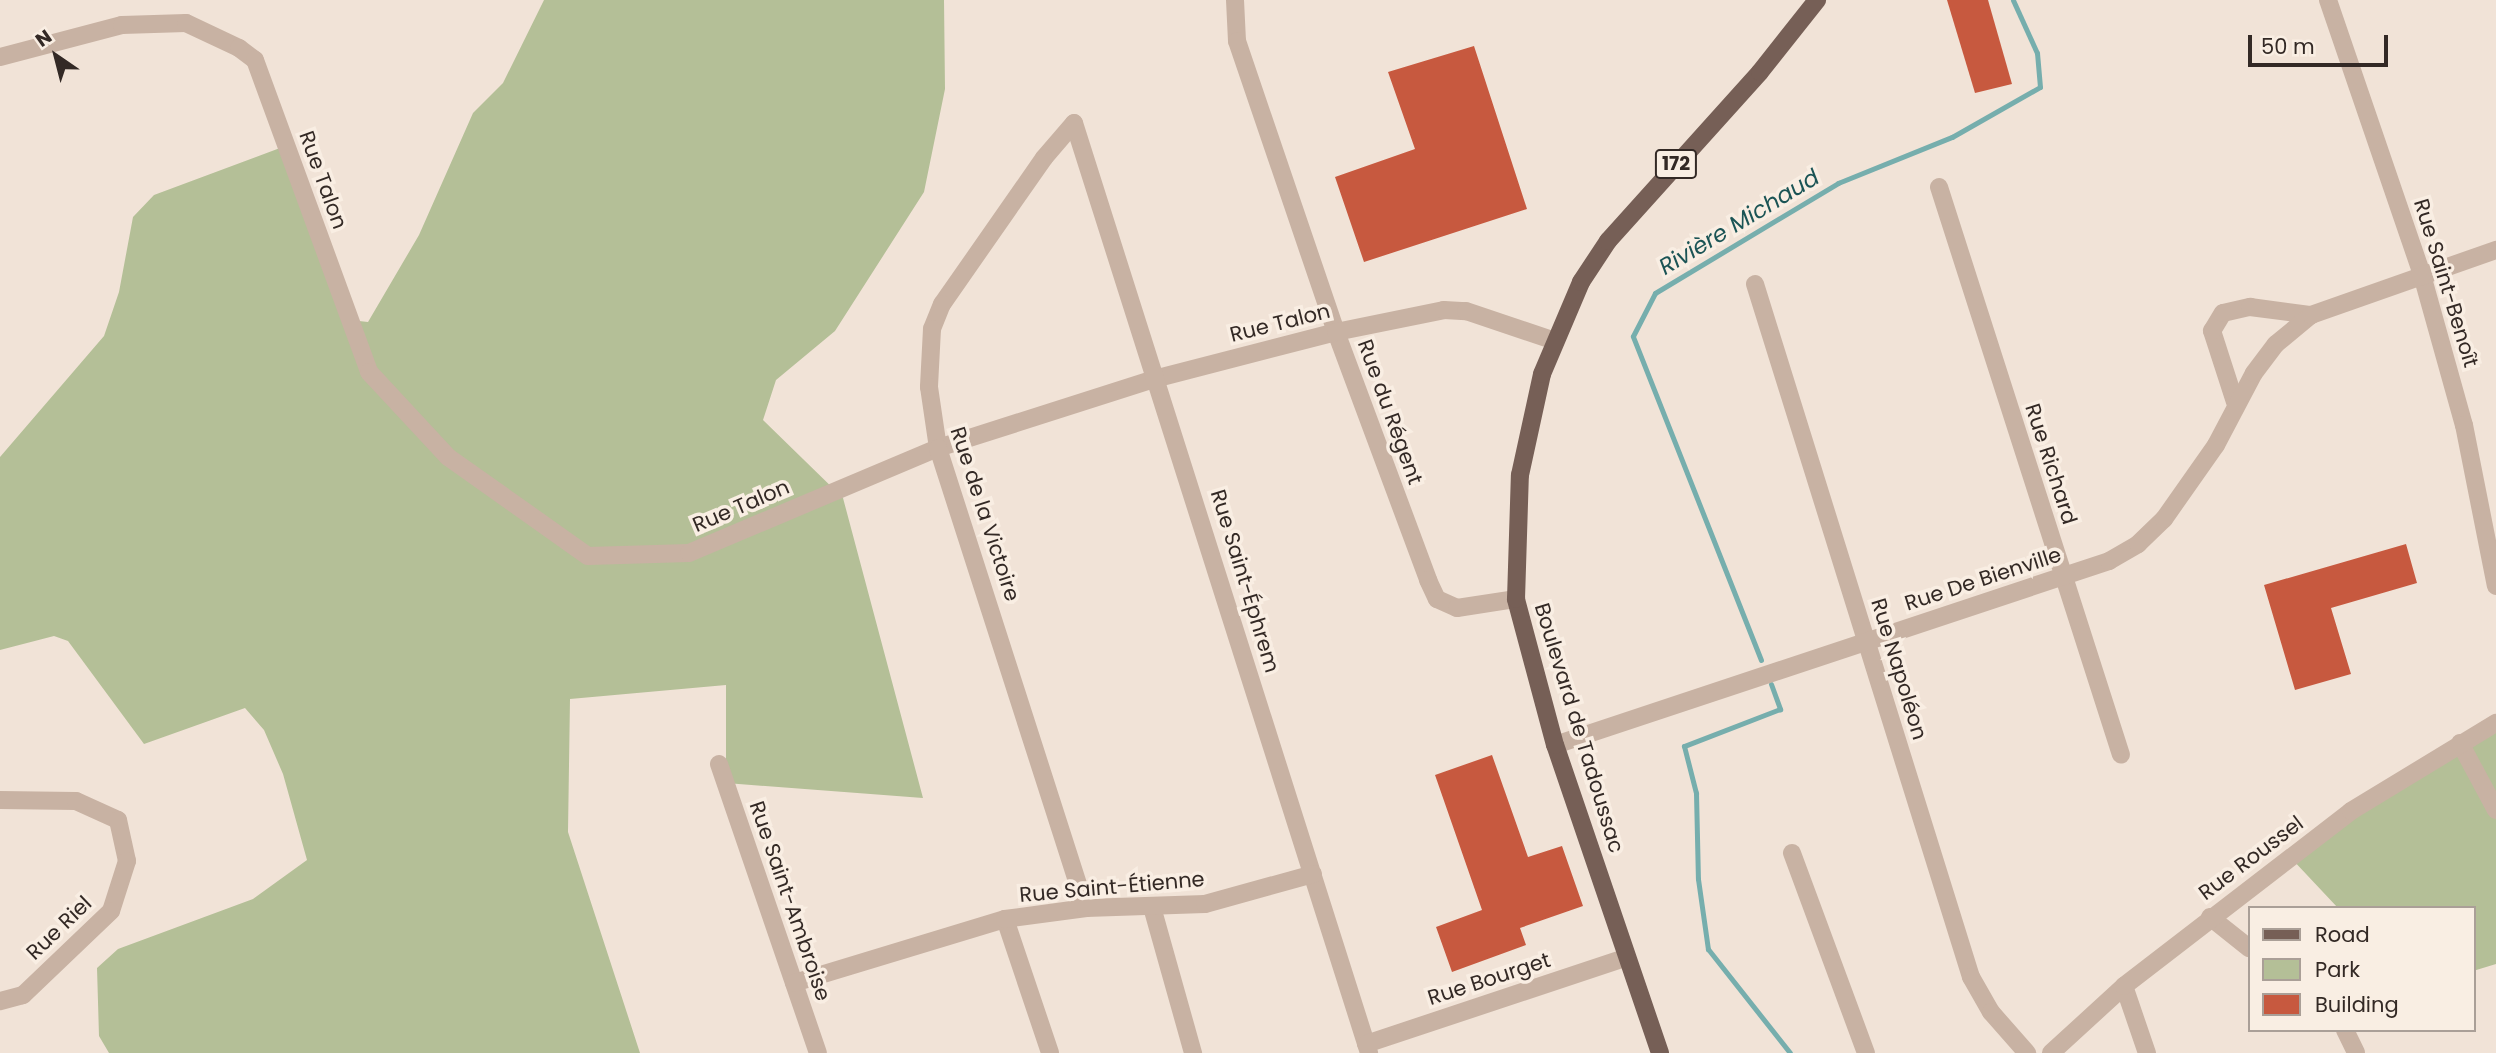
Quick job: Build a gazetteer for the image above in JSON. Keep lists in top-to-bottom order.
{
  "streets": {
    "main road": ["172", "Boulevard de Tadoussac"],
    "street": [
      "Rue Talon",
      "Rue Saint-Benoît",
      "Rue du Régent",
      "Rue Richard",
      "Rue de la Victoire",
      "Rue De Bienville",
      "Rue Saint-Éphrem",
      "Rue Napoléon",
      "Rue Roussel",
      "Rue Saint-Étienne",
      "Rue Saint-Ambroise",
      "Rue Riel",
      "Rue Bourget"
    ]
  },
  "crossings": [
    ["Rue Talon", "Rue du Régent"],
    ["Rue Talon", "Rue de la Victoire"],
    ["Rue Talon", "Rue Saint-Éphrem"],
    ["Rue Talon", "Boulevard de Tadoussac"],
    ["Rue Saint-Benoît", "Rue De Bienville"],
    ["Rue du Régent", "Boulevard de Tadoussac"],
    ["Rue Richard", "Rue De Bienville"],
    ["Rue de la Victoire", "Rue Saint-Éphrem"],
    ["Rue de la Victoire", "Rue Saint-Étienne"],
    ["Rue De Bienville", "Rue Napoléon"],
    ["Rue De Bienville", "Boulevard de Tadoussac"],
    ["Rue Saint-Éphrem", "Rue Saint-Étienne"],
    ["Rue Saint-Éphrem", "Rue Bourget"],
    ["Boulevard de Tadoussac", "Rue Bourget"],
    ["Rue Saint-Étienne", "Rue Saint-Ambroise"]
  ],
  "water": ["Rivière Michaud"],
  "legend": ["Road", "Park", "Building"],
  "scale_bar": "50 m",
  "north": "top left"
}
